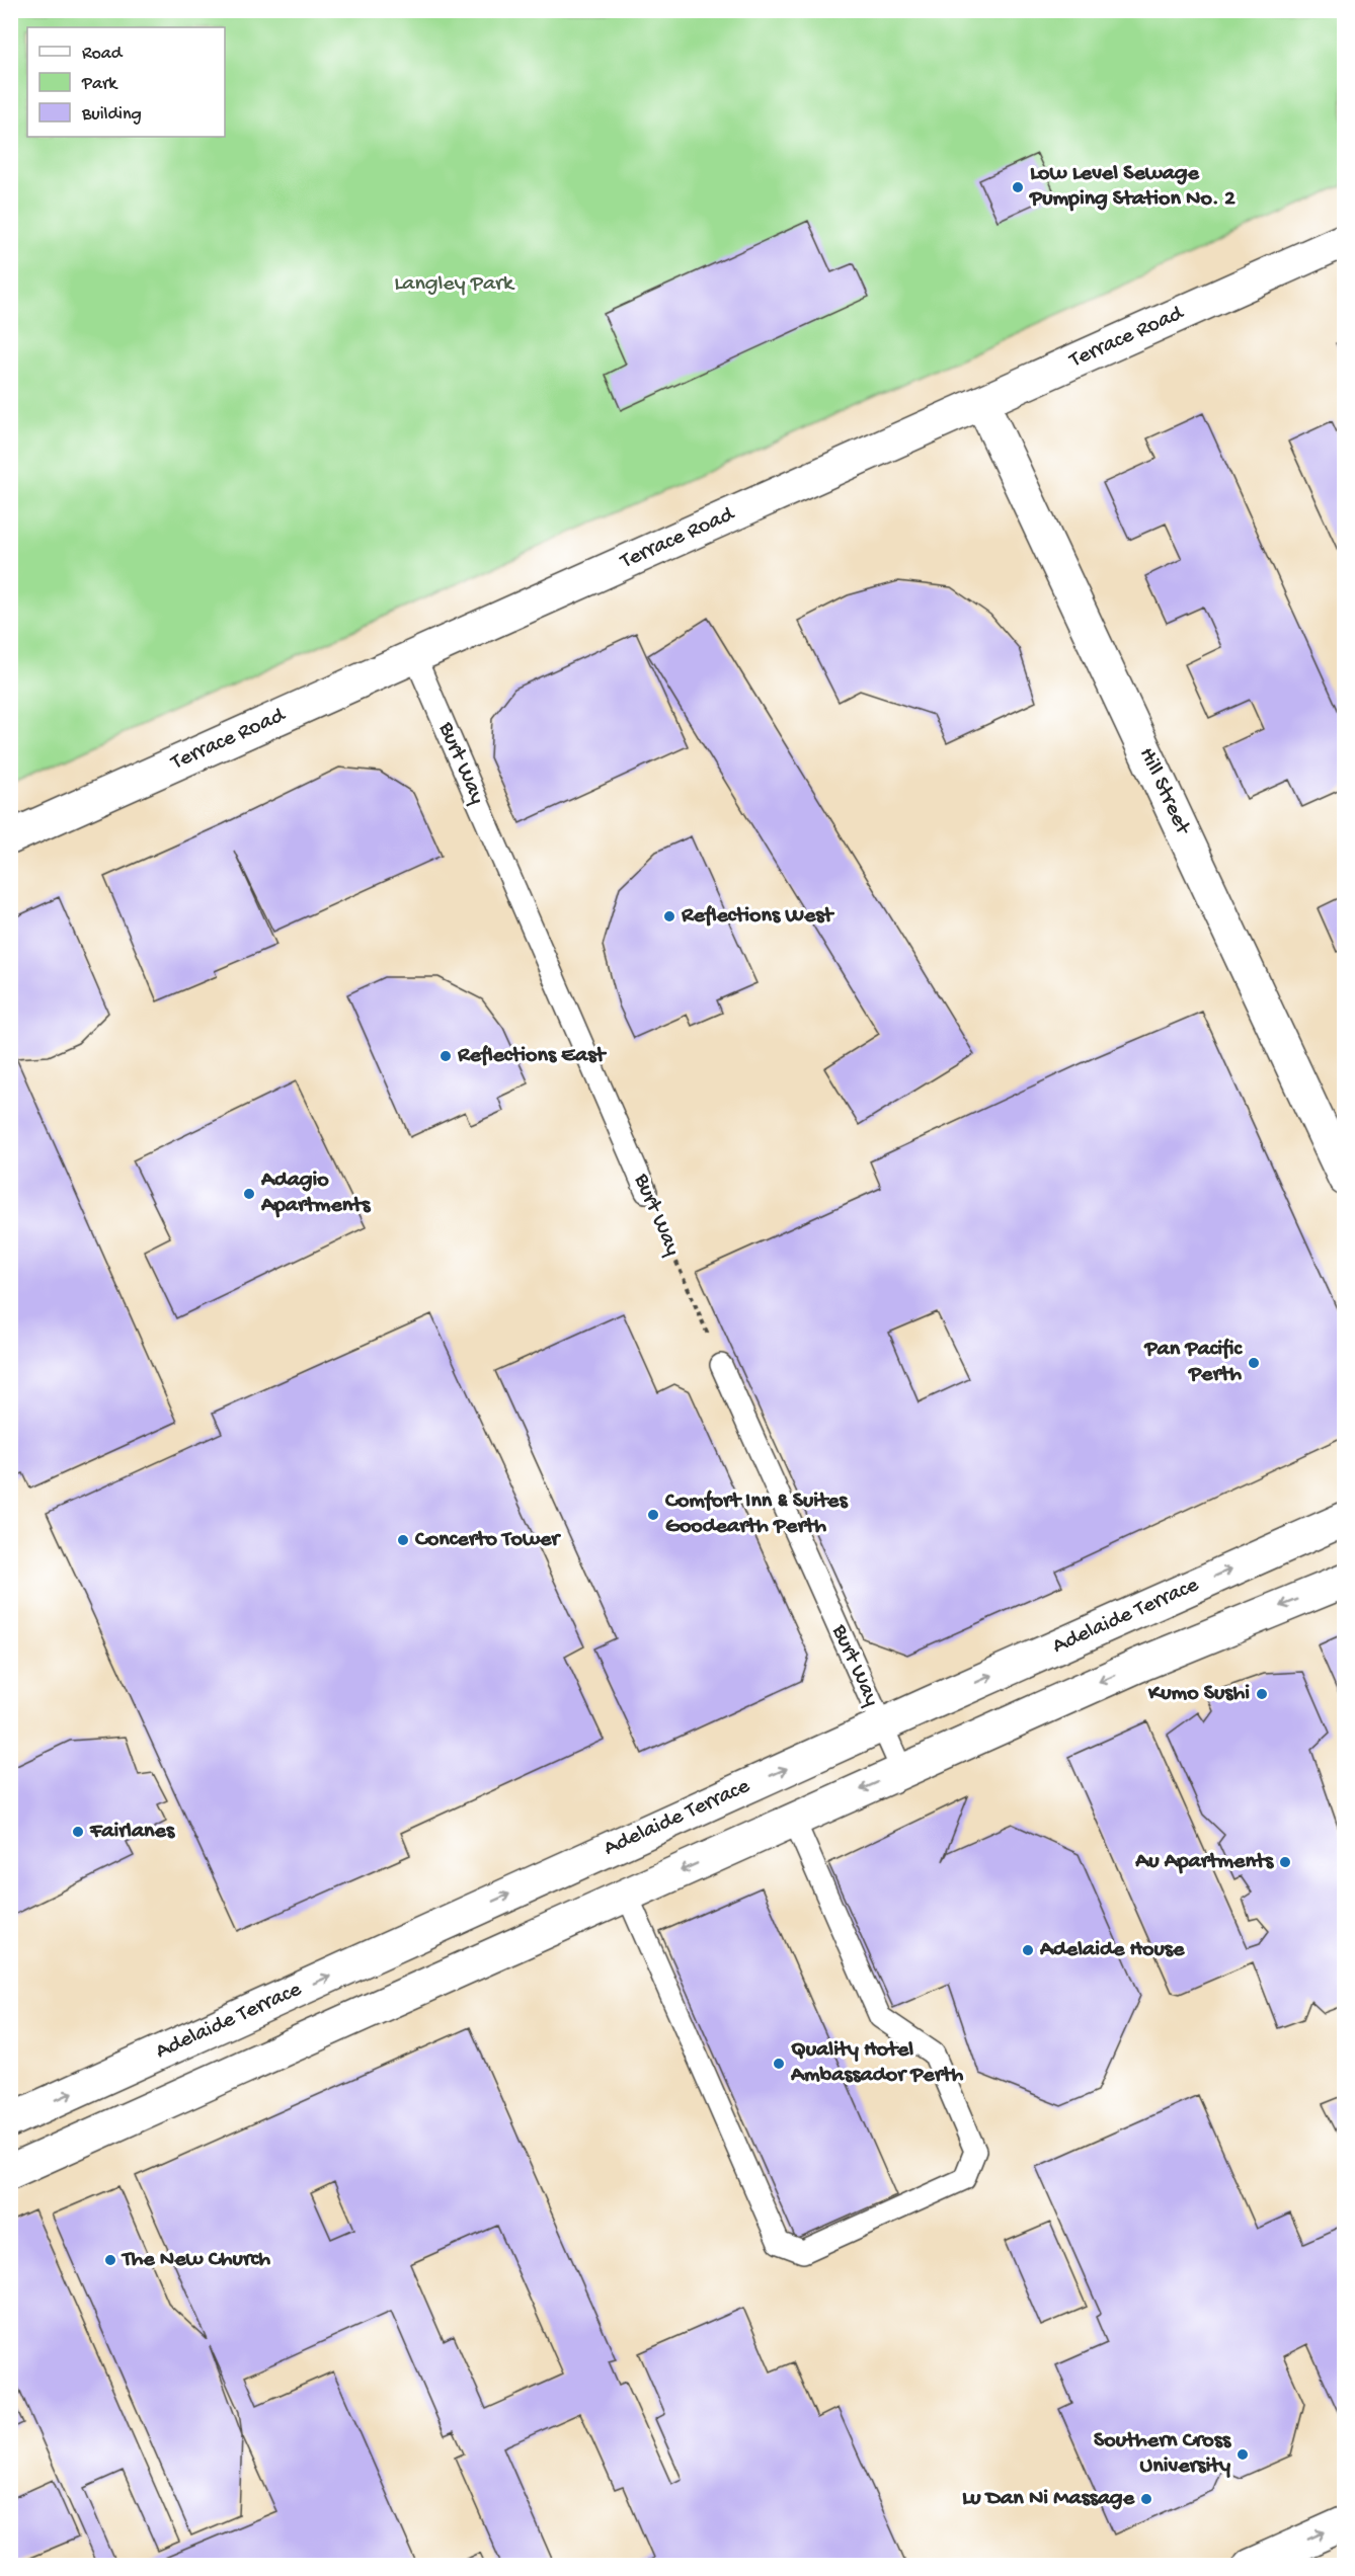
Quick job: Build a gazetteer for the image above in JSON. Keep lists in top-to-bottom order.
{
  "streets": {
    "main road": ["Terrace Road", "Hill Street", "Adelaide Terrace"],
    "lane": ["Burt Way"]
  },
  "crossings": [
    ["Terrace Road", "Burt Way"],
    ["Terrace Road", "Hill Street"],
    ["Burt Way", "Adelaide Terrace"]
  ],
  "parks": ["Langley Park"],
  "places": [
    "Low Level Sewage Pumping Station No. 2",
    "Reflections West",
    "Reflections East",
    "Adagio Apartments",
    "Pan Pacific Perth",
    "Comfort Inn & Suites Goodearth Perth",
    "Concerto Tower",
    "Kumo Sushi",
    "Fairlanes",
    "Au Apartments",
    "Adelaide House",
    "Quality Hotel Ambassador Perth",
    "The New Church",
    "Southern Cross University",
    "Lu Dan Ni Massage"
  ],
  "legend": ["Road", "Park", "Building"]
}
